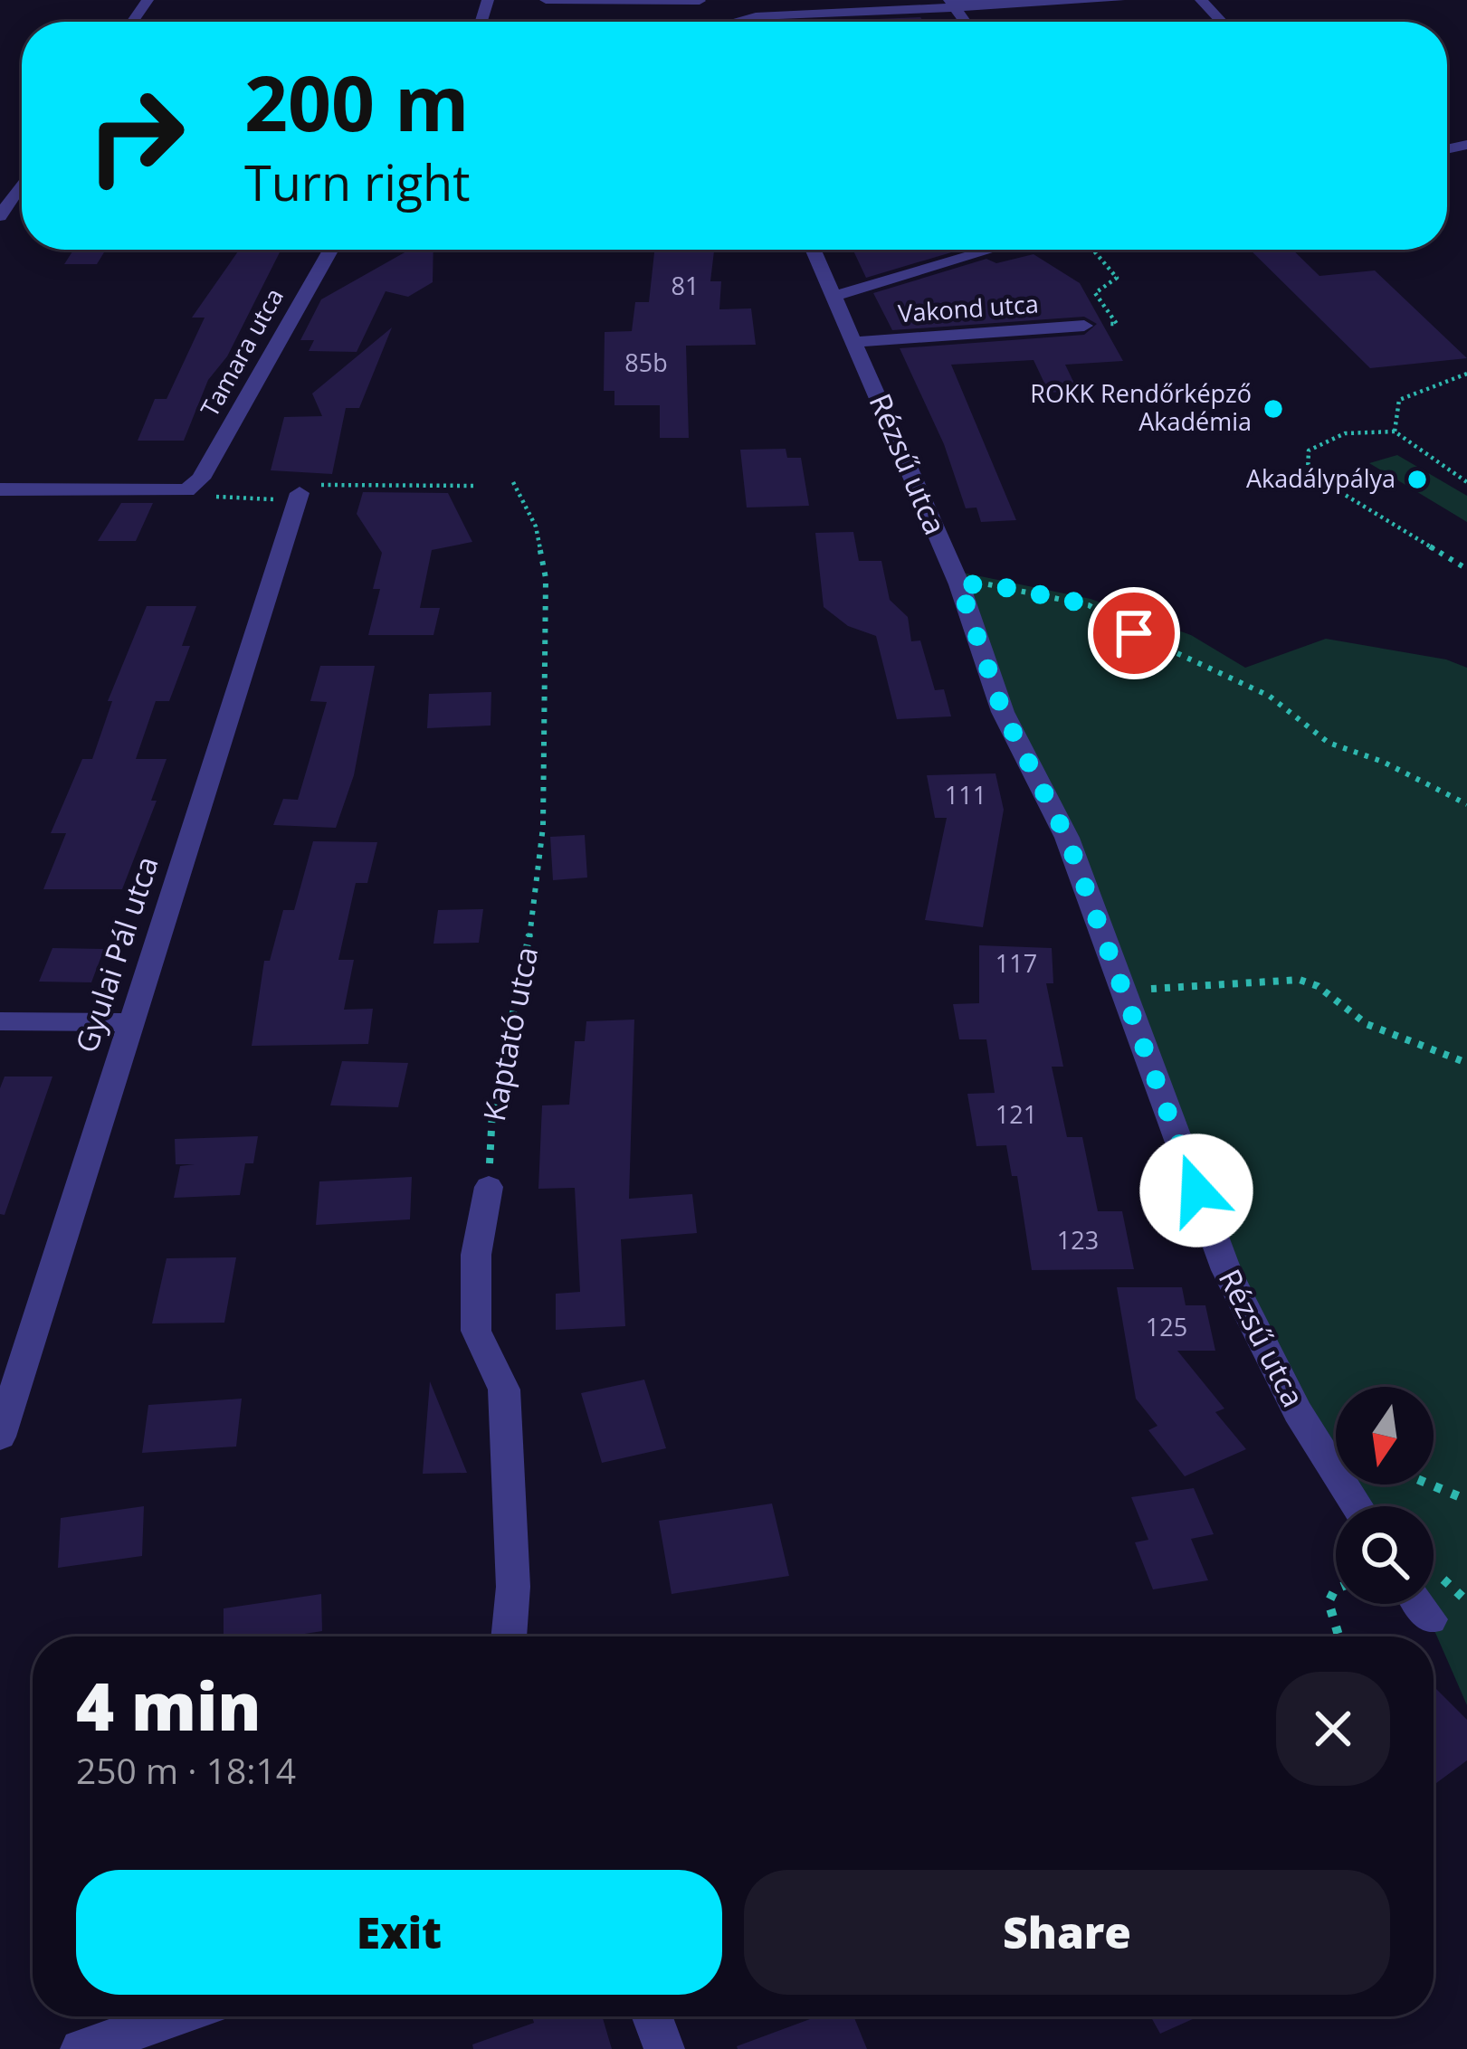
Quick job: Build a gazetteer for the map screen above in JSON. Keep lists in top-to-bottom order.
{
  "streets": {
    "street": [
      "Vakond utca",
      "Tamara utca",
      "Rézsű utca",
      "Gyulai Pál utca"
    ],
    "path": ["Kaptató utca"]
  },
  "crossings": [
    ["Vakond utca", "Rézsű utca"]
  ],
  "places": ["ROKK Rendőrképző Akadémia", "Akadálypálya"],
  "house_numbers": [
    "81",
    "85b",
    "111",
    "117",
    "121",
    "123",
    "125"
  ],
  "north": "bottom",
  "page": {
    "turn": ["200 m", "Turn right"],
    "heading": ["4 min", "250 m · 18:14"],
    "buttons": ["Exit", "Share"]
  }
}
